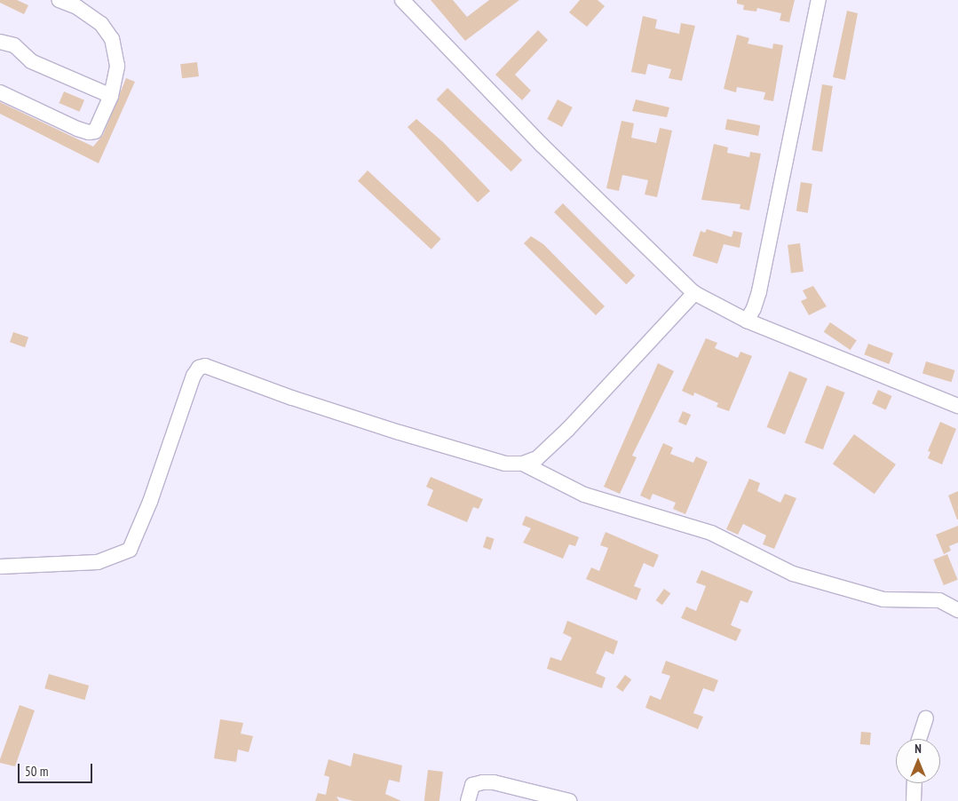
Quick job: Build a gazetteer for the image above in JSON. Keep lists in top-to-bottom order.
{
  "scale_bar": "50 m",
  "north": "top"
}
